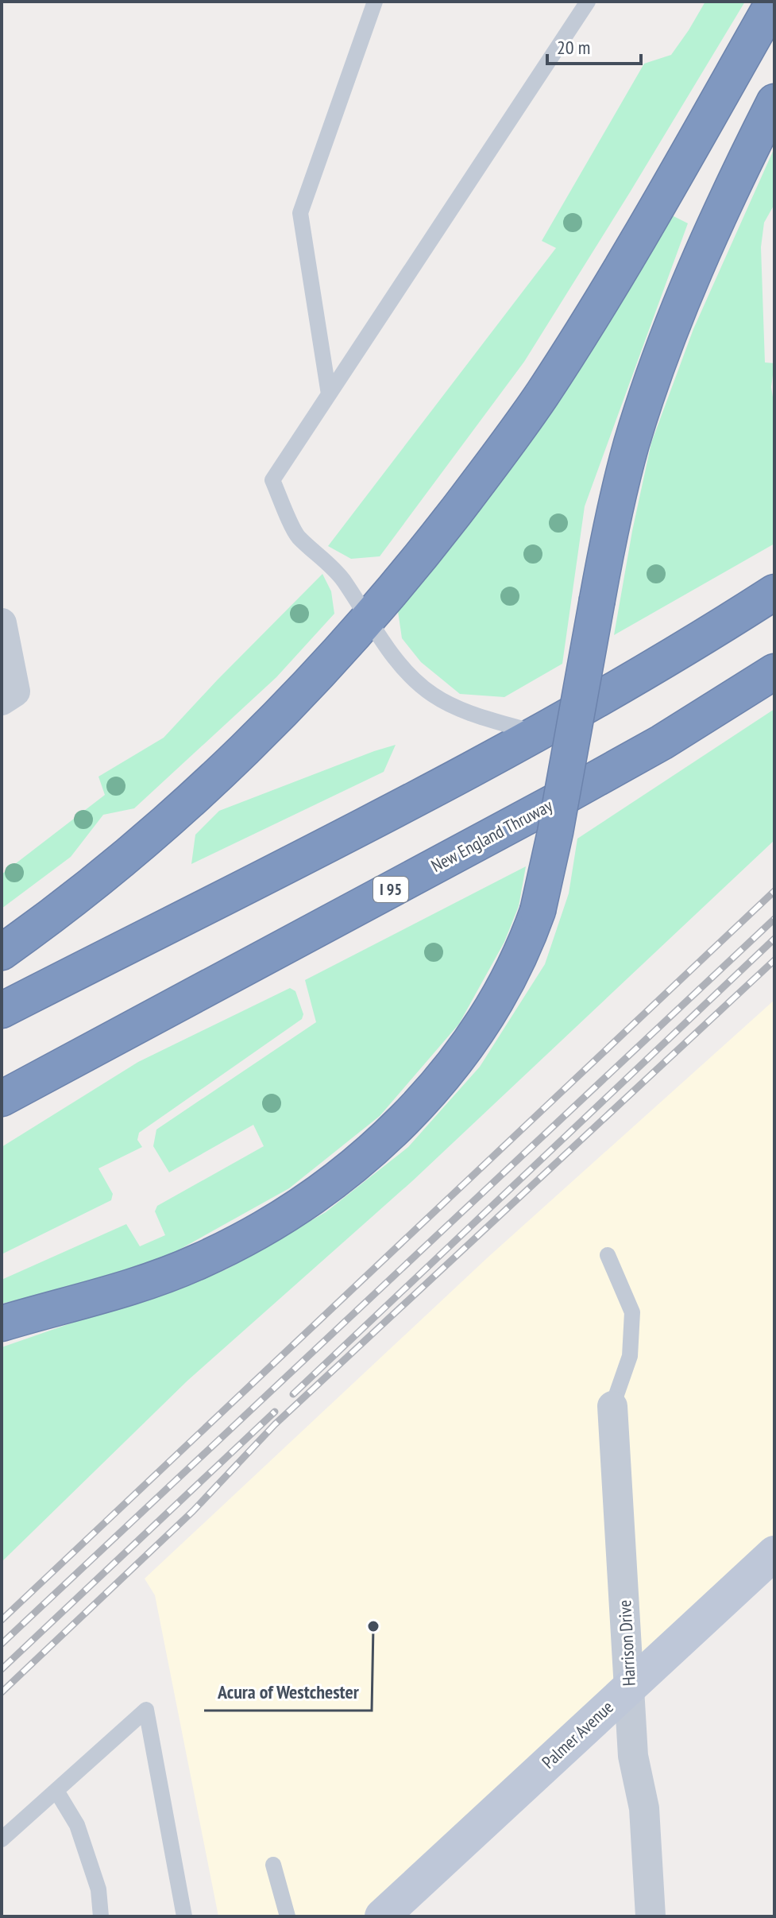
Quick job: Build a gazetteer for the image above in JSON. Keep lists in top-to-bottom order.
{
  "streets": {
    "highway": ["New England Thruway", "I 95"],
    "street": ["Harrison Drive", "Palmer Avenue"]
  },
  "crossings": [
    ["Harrison Drive", "Palmer Avenue"]
  ],
  "places": ["Acura of Westchester"],
  "scale_bar": "20 m"
}
